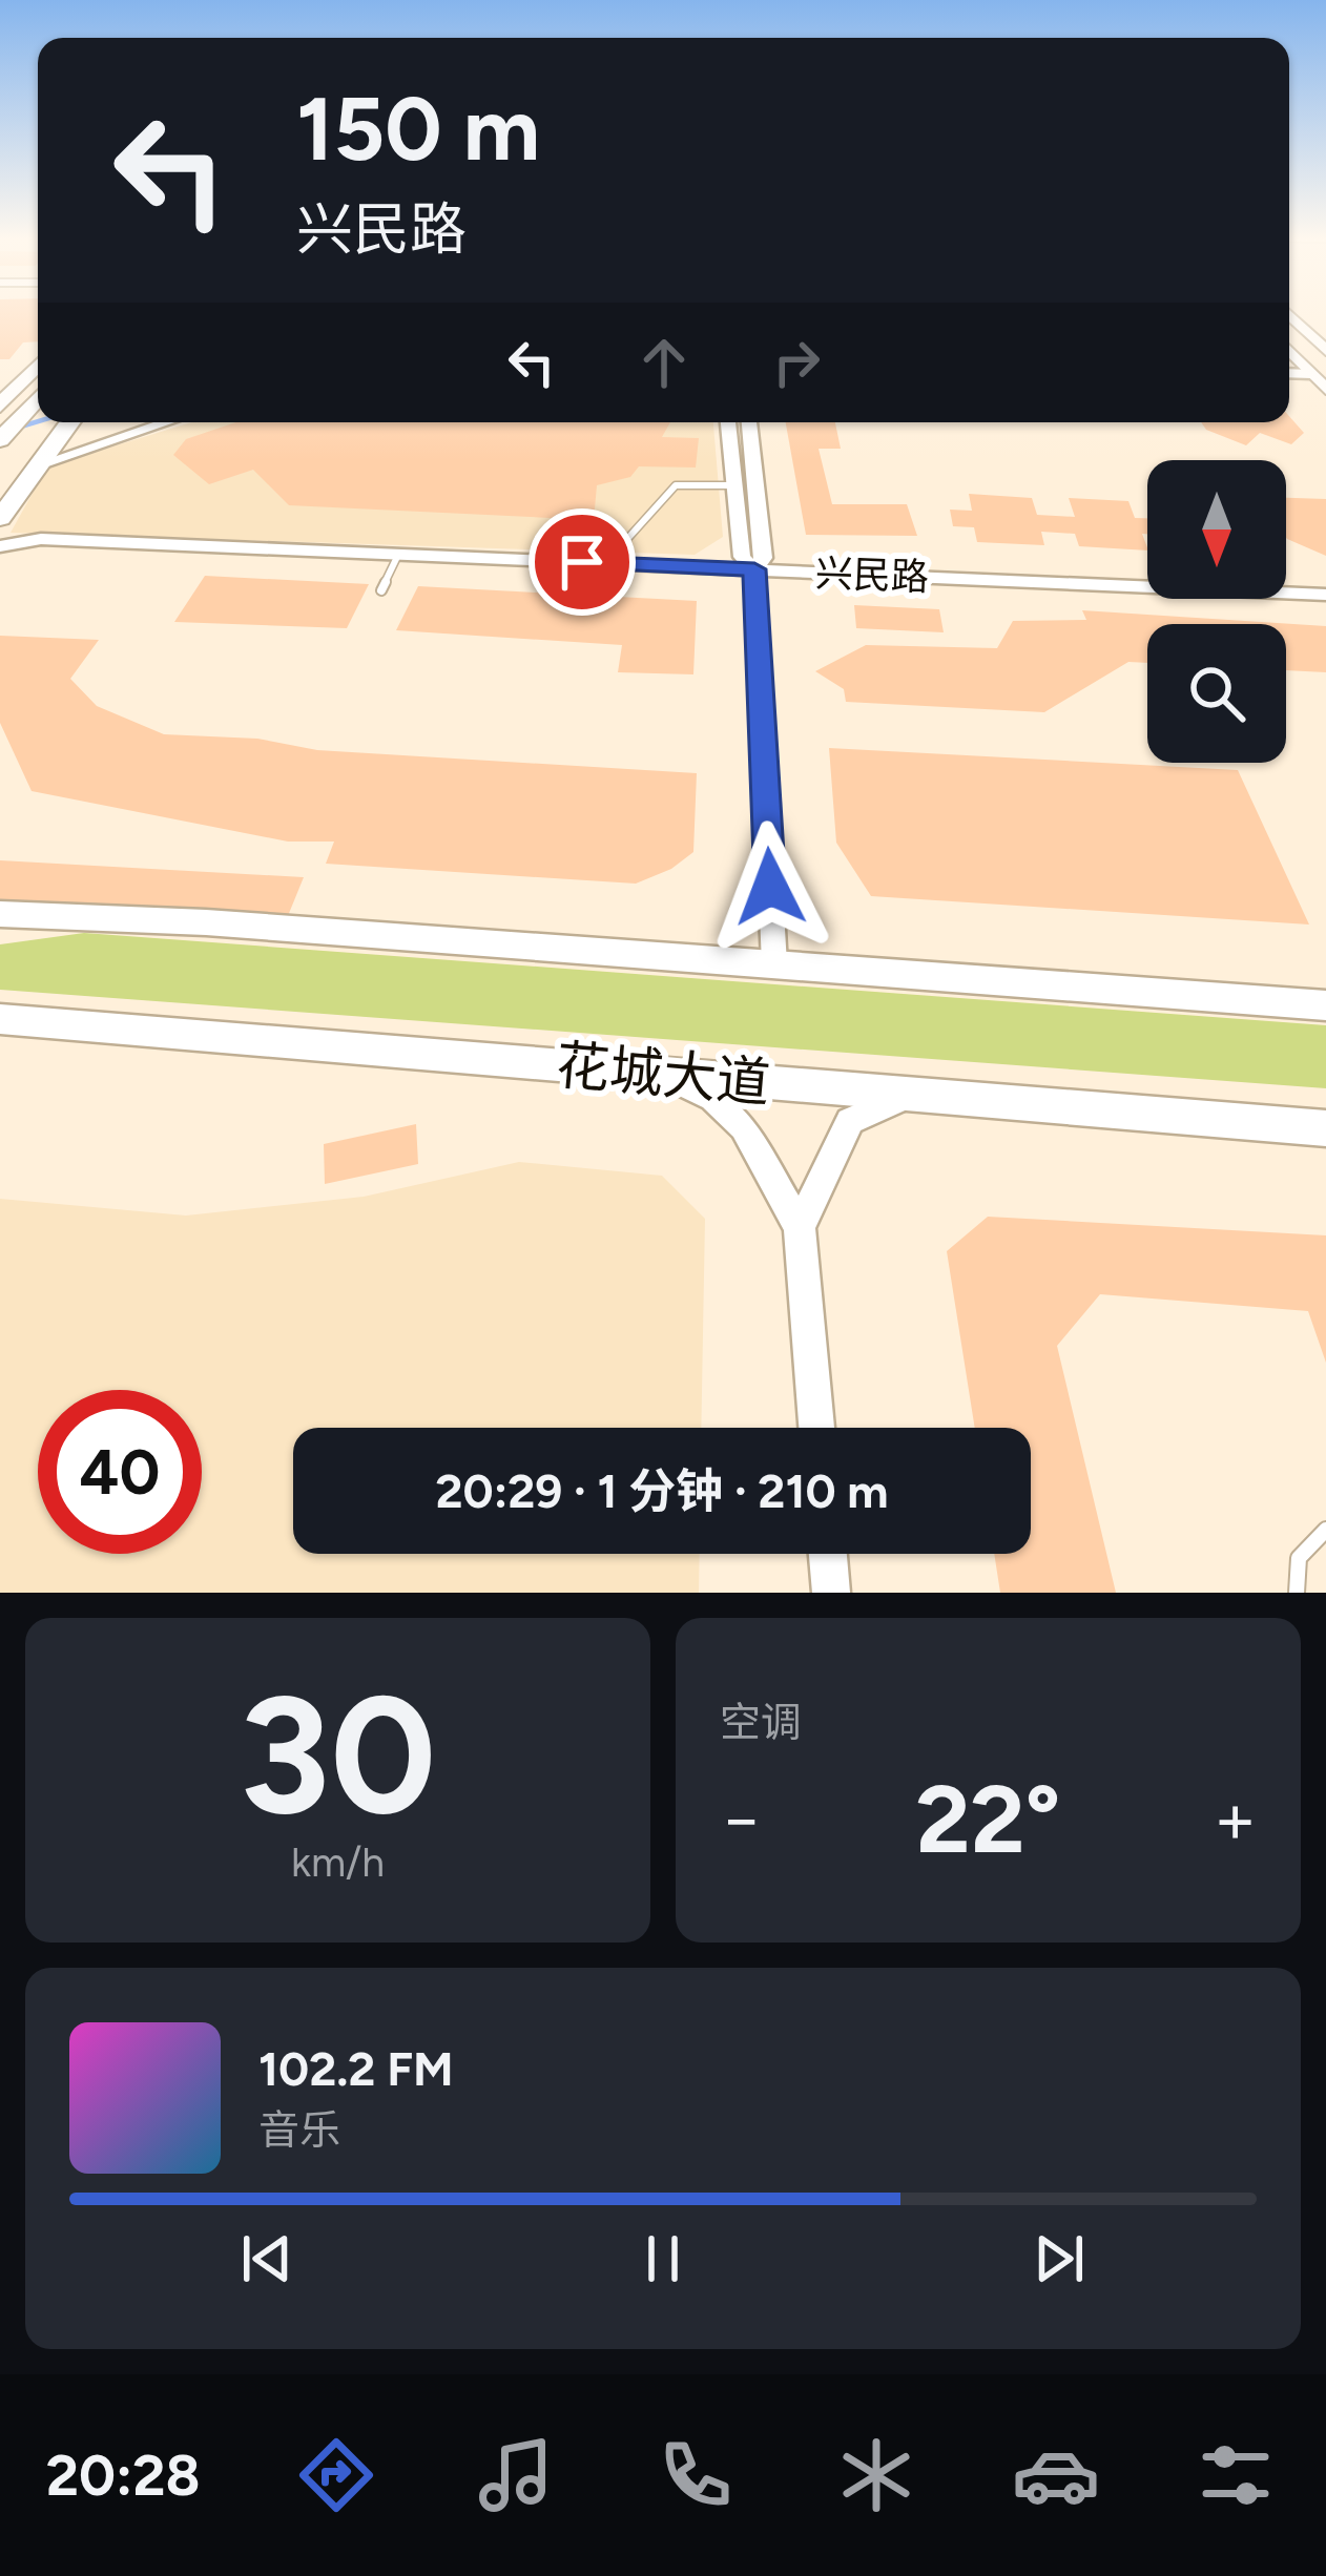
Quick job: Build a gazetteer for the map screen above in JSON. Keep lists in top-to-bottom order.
{
  "streets": {
    "main road": ["花城大道"],
    "street": ["兴民路"]
  },
  "north": "bottom",
  "page": {
    "turn": ["150 m", "兴民路"],
    "limit": "40",
    "trip": "20:29 · 1 分钟 · 210 m",
    "tile": [
      ["30", "km/h"],
      "空调"
    ],
    "heat": ["−", "22°", "+"],
    "song": ["102.2 FM", "音乐"],
    "tabs": "20:28"
  }
}
